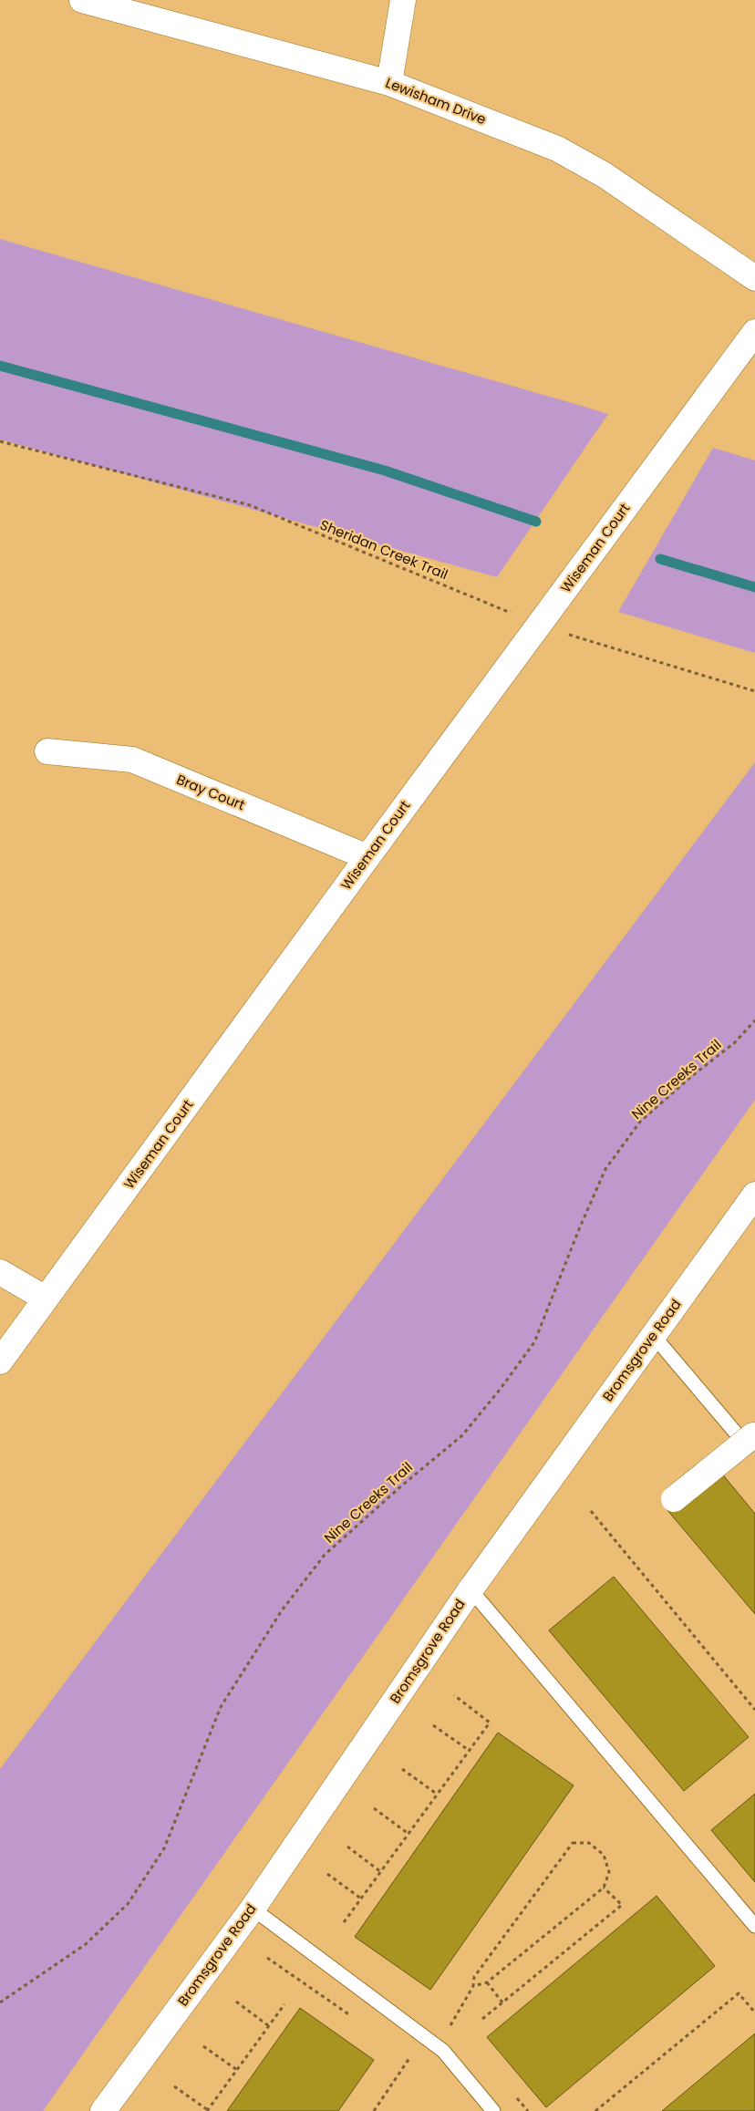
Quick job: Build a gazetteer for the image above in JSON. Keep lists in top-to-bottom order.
{
  "streets": {
    "street": [
      "Lewisham Drive",
      "Wiseman Court",
      "Bray Court",
      "Bromsgrove Road"
    ],
    "path": ["Sheridan Creek Trail", "Nine Creeks Trail"]
  },
  "crossings": [
    ["Wiseman Court", "Sheridan Creek Trail"],
    ["Wiseman Court", "Bray Court"]
  ]
}
